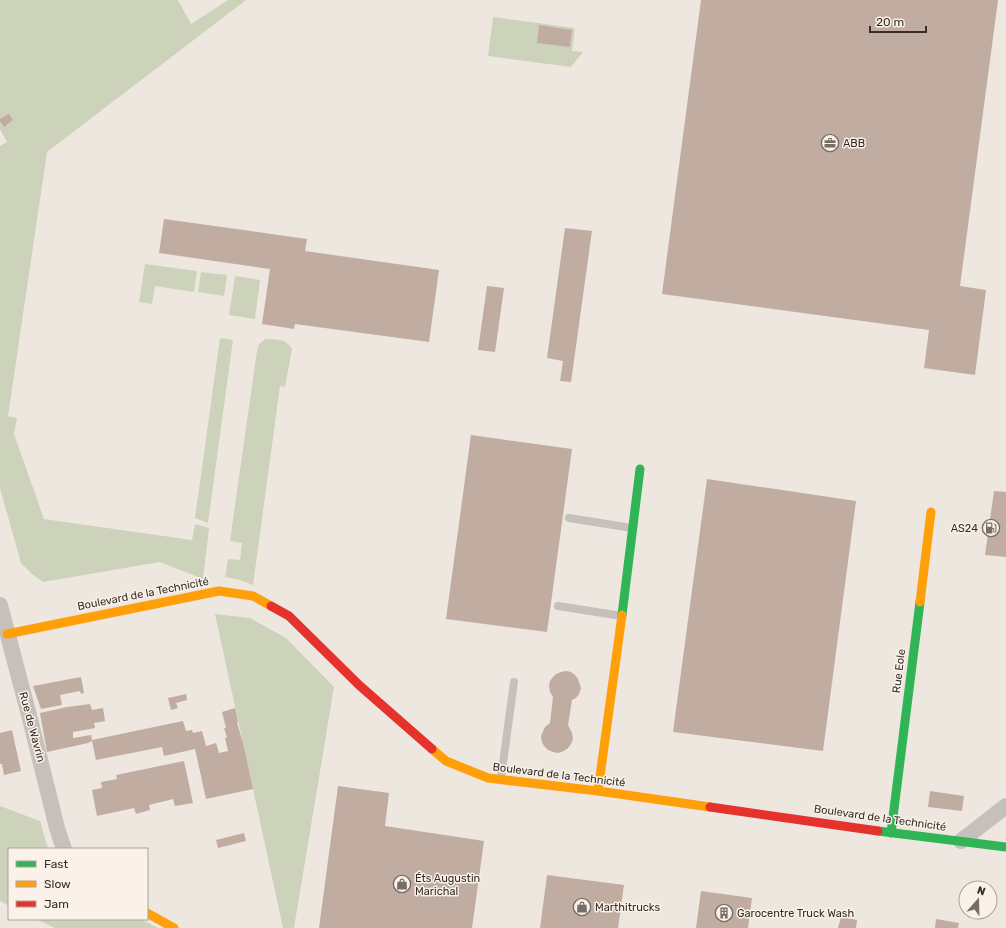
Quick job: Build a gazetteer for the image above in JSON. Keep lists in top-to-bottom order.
{
  "streets": {
    "street": ["Boulevard de la Technicité", "Rue Eole", "Rue de Wavrin"]
  },
  "crossings": [
    ["Boulevard de la Technicité", "Rue Eole"],
    ["Boulevard de la Technicité", "Rue de Wavrin"]
  ],
  "places": {
    "office": ["ABB"],
    "fuel station": ["AS24"],
    "shop": ["Éts Augustin Marichal", "Marthitrucks"],
    "building": ["Garocentre Truck Wash"]
  },
  "legend": ["Fast", "Slow", "Jam"],
  "scale_bar": "20 m",
  "north": "top"
}
